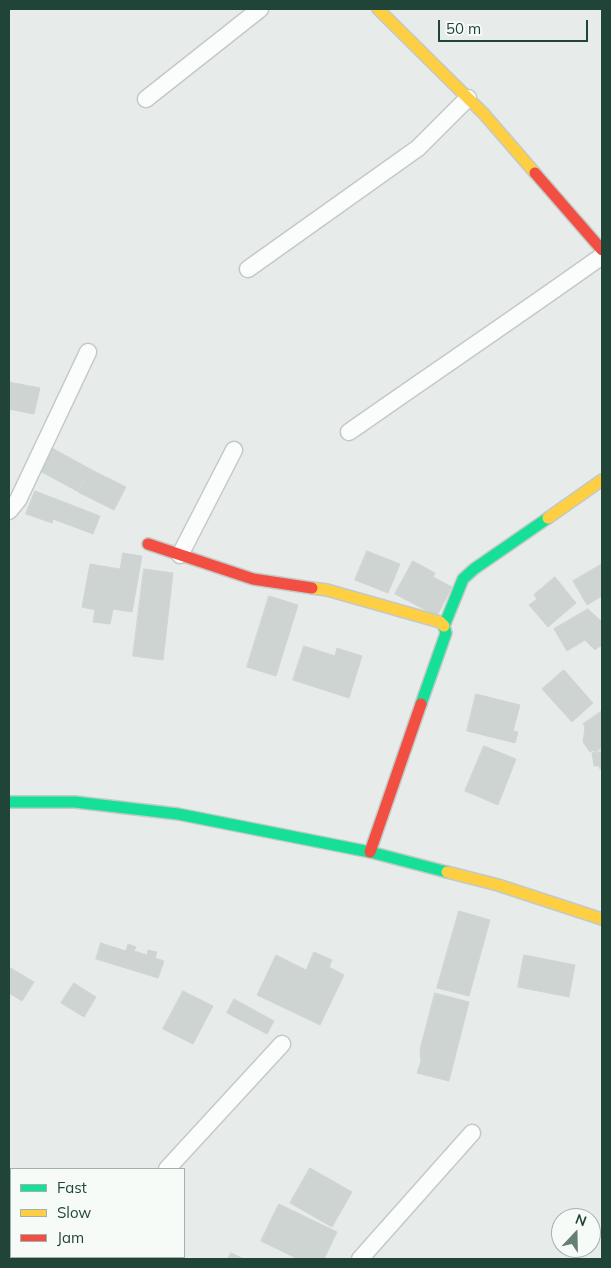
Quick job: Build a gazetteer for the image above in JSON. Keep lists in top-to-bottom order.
{
  "legend": ["Fast", "Slow", "Jam"],
  "scale_bar": "50 m",
  "north": "top"
}
